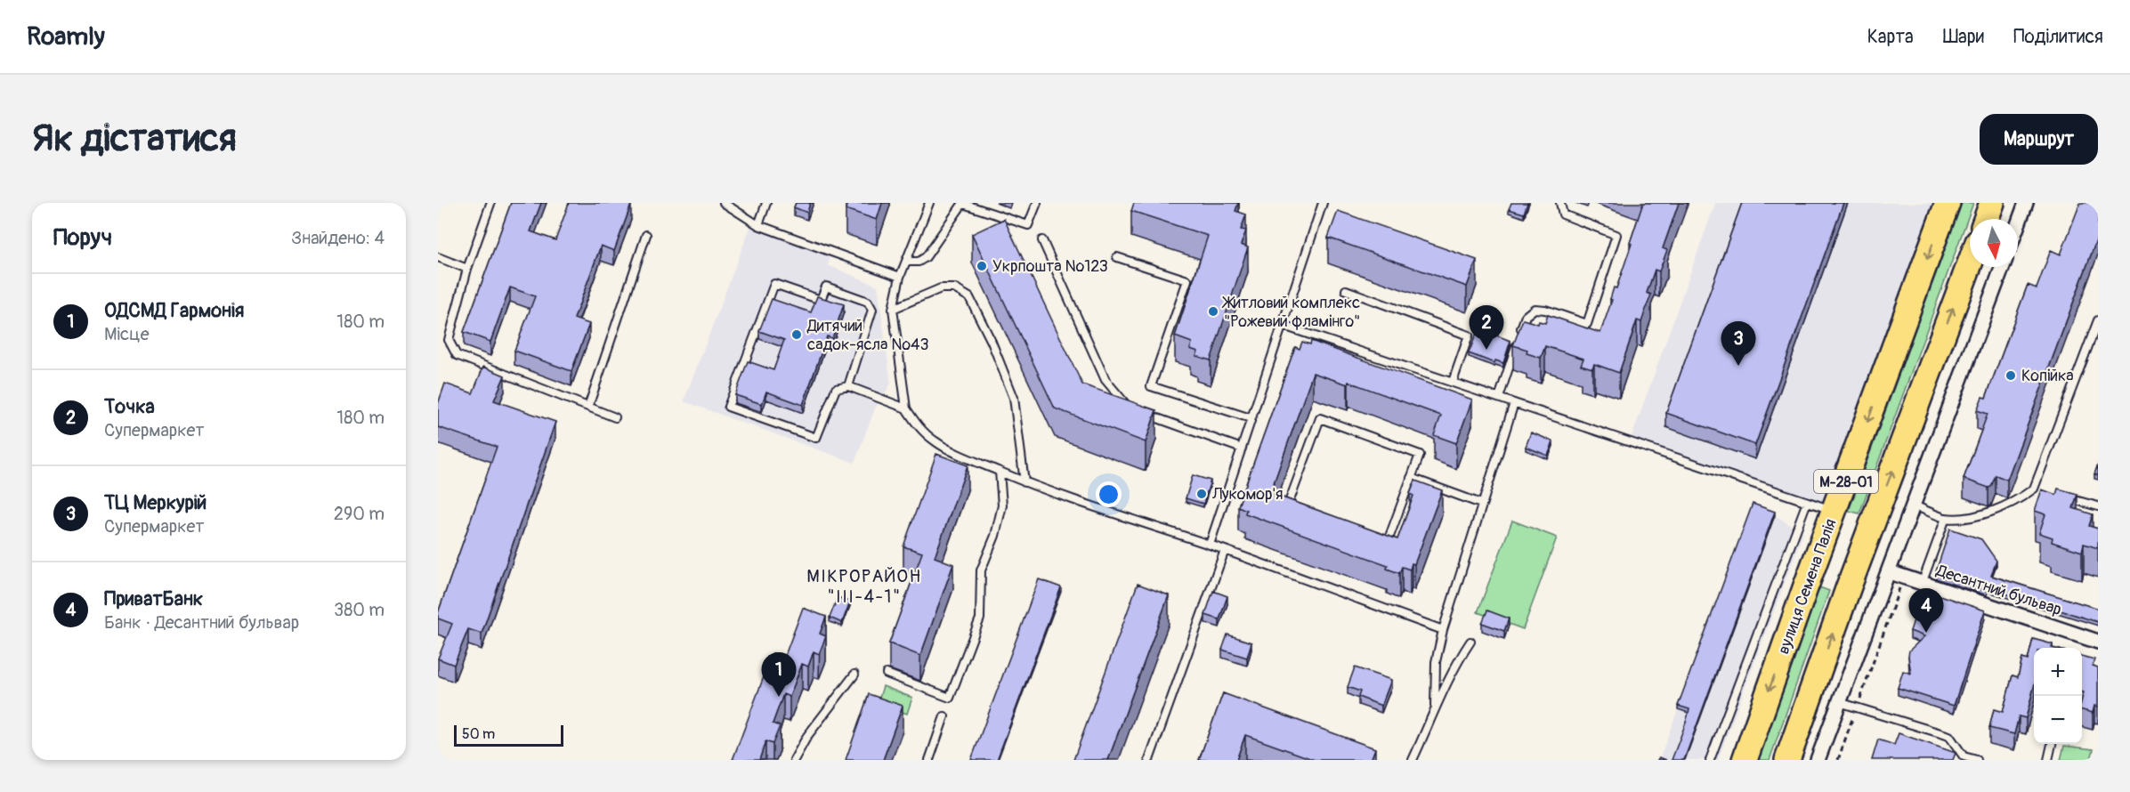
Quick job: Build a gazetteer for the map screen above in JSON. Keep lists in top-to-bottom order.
{
  "streets": {
    "highway": ["М-28-01", "вулиця Семена Палія"],
    "street": ["Десантний бульвар"]
  },
  "districts": ["МІКРОРАЙОН \"ІІІ-4-1\""],
  "places": [
    "Укрпошта №123",
    "Житловий комплекс \"Рожевий фламінго\"",
    "Дитячий садок-ясла №43",
    "Копійка",
    "Лукомор'я"
  ],
  "scale_bar": "50 m",
  "north": "bottom",
  "page": {
    "header": "Roamly",
    "nav": ["Карта", "Шари", "Поділитися"],
    "buttons": "Маршрут",
    "title": "Як дістатися",
    "heading": ["Поруч", "Знайдено: 4"],
    "list": [
      {
        "mark": "1",
        "name": "ОДСМД Гармонія",
        "note": "Місце",
        "value": "180 m"
      },
      {
        "mark": "2",
        "name": "Точка",
        "note": "Супермаркет",
        "value": "180 m"
      },
      {
        "mark": "3",
        "name": "ТЦ Меркурій",
        "note": "Супермаркет",
        "value": "290 m"
      },
      {
        "mark": "4",
        "name": "ПриватБанк",
        "note": "Банк · Десантний бульвар",
        "value": "380 m"
      }
    ],
    "pins": [
      "2",
      "3",
      "4",
      "1"
    ],
    "map_buttons": ["+", "−"],
    "scale": "50 m"
  }
}
